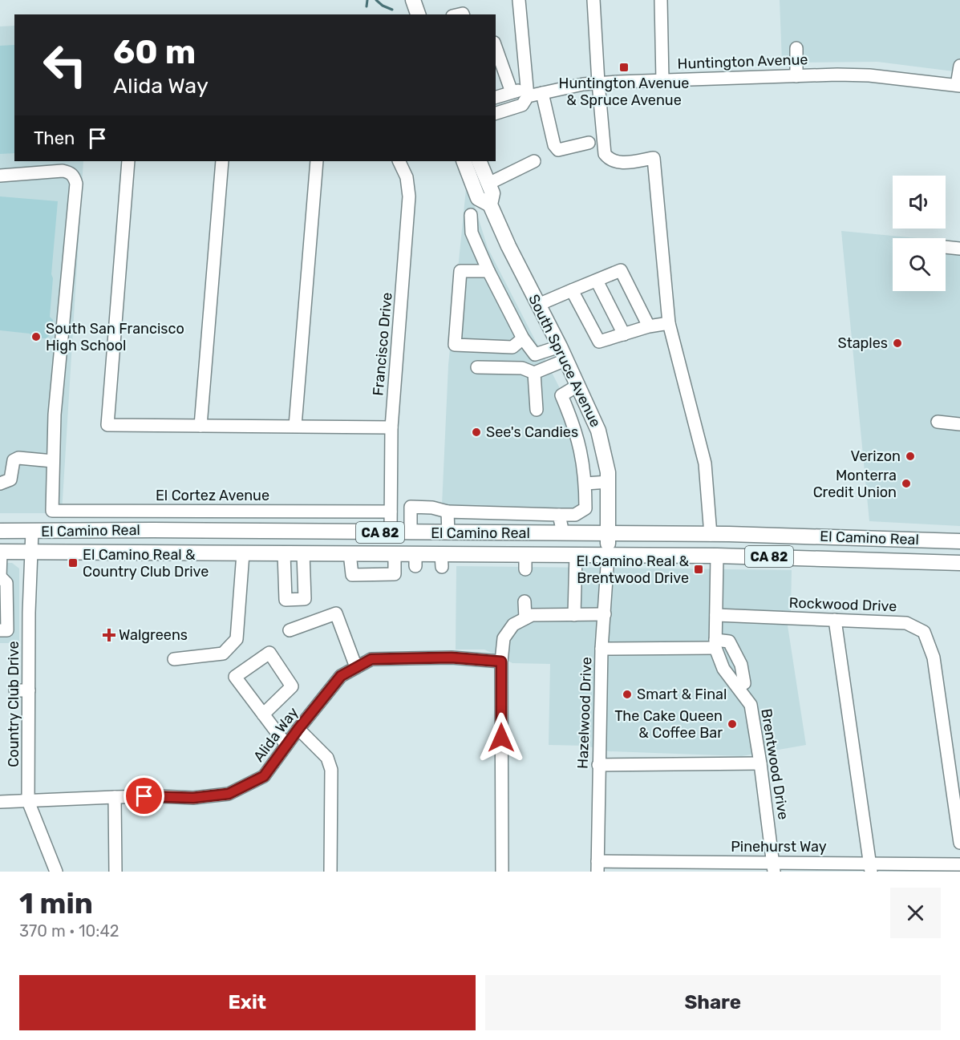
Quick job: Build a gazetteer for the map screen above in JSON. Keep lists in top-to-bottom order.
{
  "streets": {
    "main road": ["South Spruce Avenue", "El Camino Real", "CA 82"],
    "street": [
      "Huntington Avenue",
      "Francisco Drive",
      "El Cortez Avenue",
      "Rockwood Drive",
      "Country Club Drive",
      "Hazelwood Drive",
      "Alida Way",
      "Brentwood Drive",
      "Pinehurst Way"
    ]
  },
  "crossings": [
    ["Francisco Drive", "El Cortez Avenue"],
    ["Francisco Drive", "El Camino Real"],
    ["South Spruce Avenue", "El Camino Real"],
    ["South Spruce Avenue", "Hazelwood Drive"],
    ["El Camino Real", "Country Club Drive"],
    ["El Camino Real", "Hazelwood Drive"],
    ["El Camino Real", "Brentwood Drive"],
    ["Rockwood Drive", "Brentwood Drive"],
    ["Country Club Drive", "Alida Way"],
    ["Hazelwood Drive", "Pinehurst Way"],
    ["Brentwood Drive", "Pinehurst Way"]
  ],
  "places": {
    "transit": ["Huntington Avenue & Spruce Avenue", "El Camino Real & Country Club Drive", "El Camino Real & Brentwood Drive"],
    "other": [
      "South San Francisco High School",
      "Staples",
      "See's Candies",
      "Verizon",
      "Monterra Credit Union",
      "Smart & Final",
      "The Cake Queen & Coffee Bar"
    ],
    "health": ["Walgreens"]
  },
  "page": {
    "turn": ["60 m", "Alida Way"],
    "then": "Then",
    "heading": ["1 min", "370 m · 10:42"],
    "buttons": ["Exit", "Share"]
  }
}
